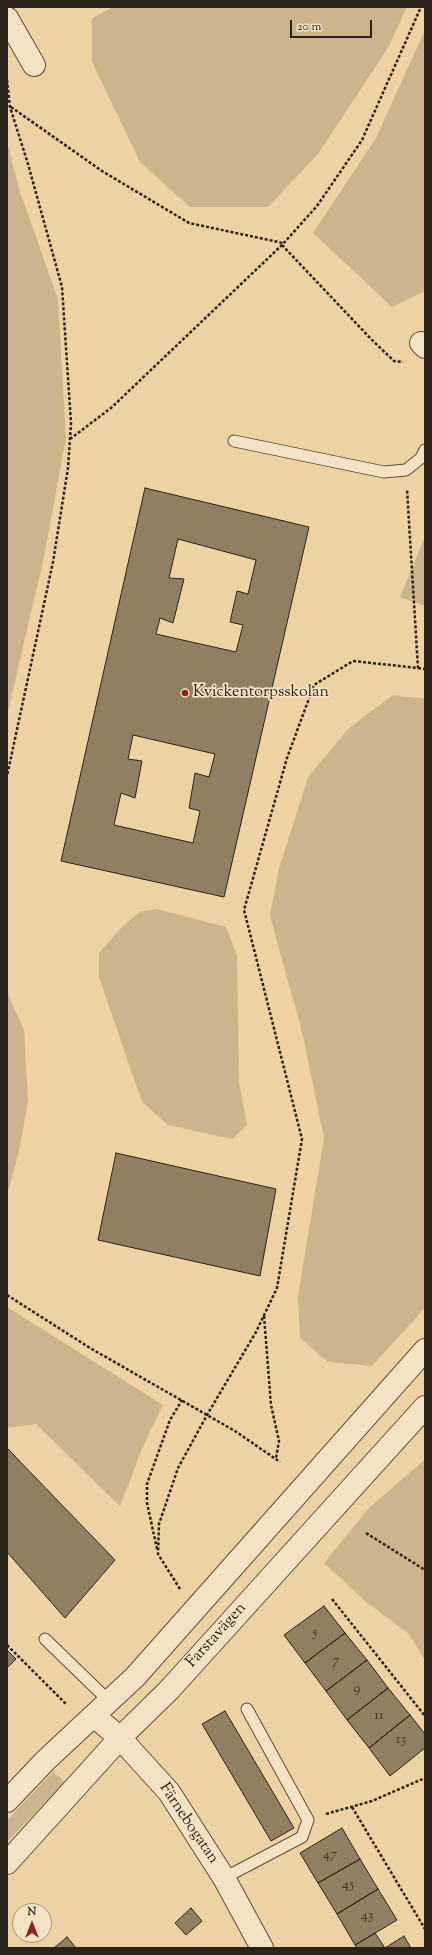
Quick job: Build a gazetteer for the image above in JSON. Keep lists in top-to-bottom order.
{
  "streets": {
    "street": ["Farstavägen", "Färnebogatan"]
  },
  "crossings": [
    ["Farstavägen", "Färnebogatan"]
  ],
  "places": ["Kvickentorpsskolan"],
  "house_numbers": [
    "5",
    "7",
    "9",
    "11",
    "13",
    "47",
    "45",
    "43"
  ],
  "scale_bar": "20 m",
  "north": "top"
}
